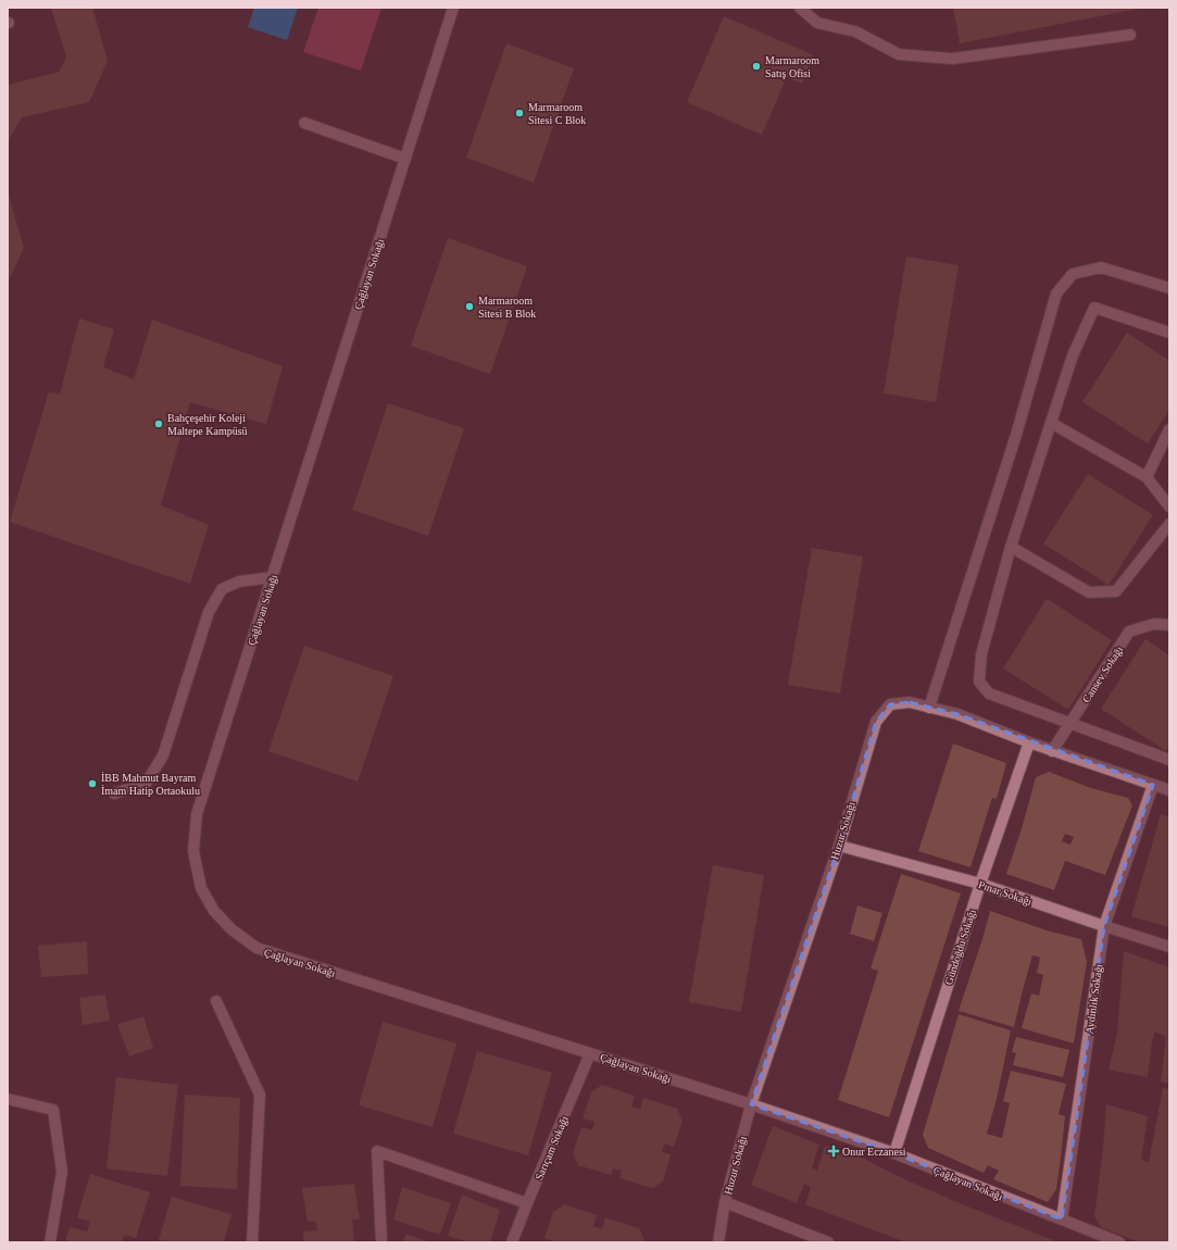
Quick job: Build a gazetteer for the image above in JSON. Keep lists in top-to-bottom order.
{
  "streets": {
    "street": [
      "Çağlayan Sokağı",
      "Cansev Sokağı",
      "Huzur Sokağı",
      "Pınar Sokağı",
      "Gündoğdu Sokağı",
      "Aydınlık Sokağı",
      "Sarıçam Sokağı"
    ]
  },
  "crossings": [
    ["Çağlayan Sokağı", "Huzur Sokağı"],
    ["Çağlayan Sokağı", "Gündoğdu Sokağı"],
    ["Çağlayan Sokağı", "Aydınlık Sokağı"],
    ["Çağlayan Sokağı", "Sarıçam Sokağı"],
    ["Cansev Sokağı", "Huzur Sokağı"],
    ["Huzur Sokağı", "Pınar Sokağı"],
    ["Huzur Sokağı", "Gündoğdu Sokağı"],
    ["Huzur Sokağı", "Aydınlık Sokağı"],
    ["Pınar Sokağı", "Gündoğdu Sokağı"],
    ["Pınar Sokağı", "Aydınlık Sokağı"]
  ],
  "places": {
    "other": [
      "Marmaroom Satış Ofisi",
      "Marmaroom Sitesi C Blok",
      "Marmaroom Sitesi B Blok",
      "Bahçeşehir Koleji Maltepe Kampüsü",
      "İBB Mahmut Bayram İmam Hatip Ortaokulu"
    ],
    "health": ["Onur Eczanesi"]
  }
}
